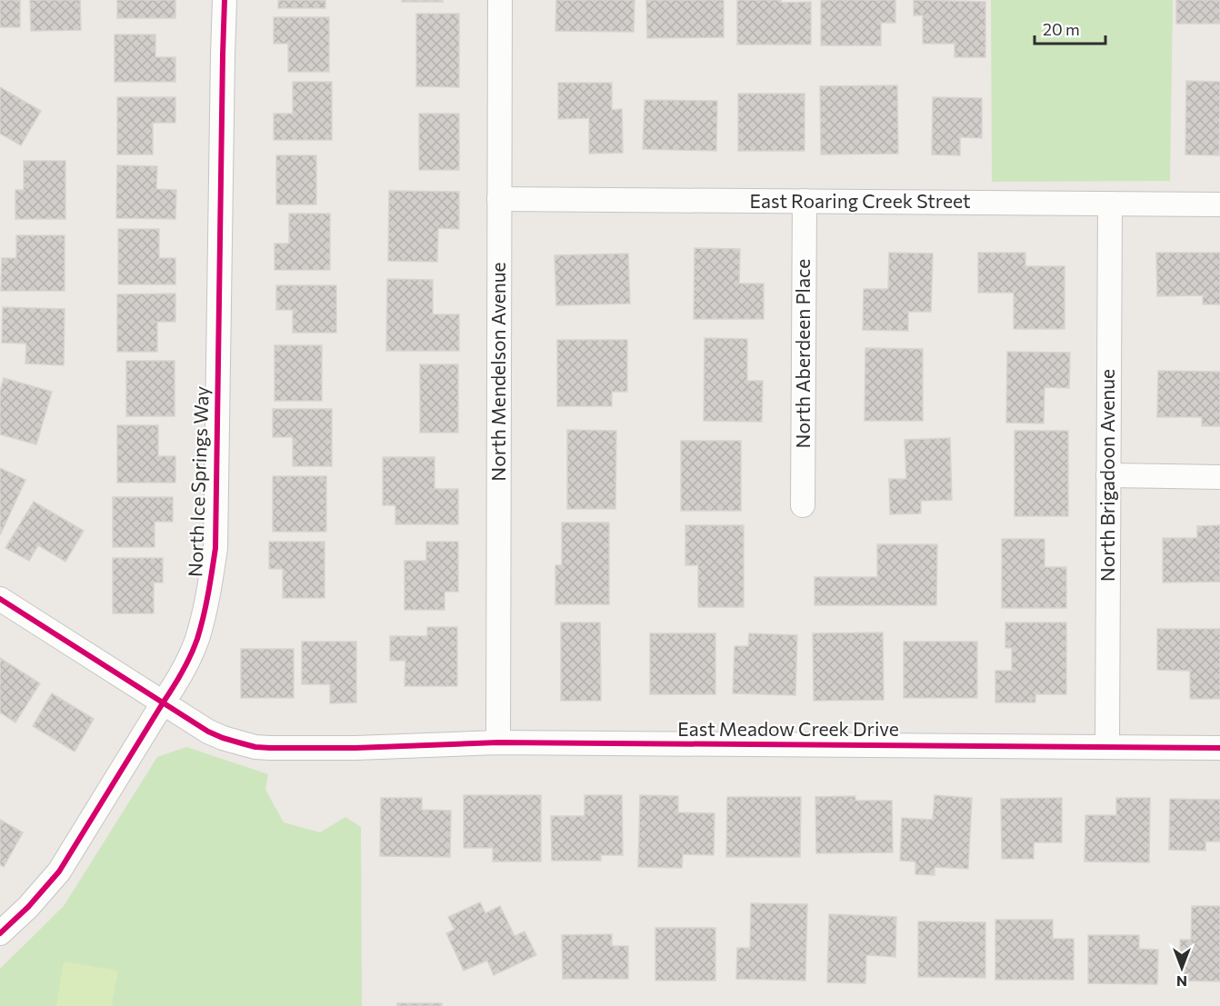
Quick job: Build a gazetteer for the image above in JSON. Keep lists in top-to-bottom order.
{
  "streets": {
    "street": [
      "East Roaring Creek Street",
      "North Aberdeen Place",
      "North Mendelson Avenue",
      "North Brigadoon Avenue",
      "North Ice Springs Way",
      "East Meadow Creek Drive"
    ]
  },
  "crossings": [
    ["East Roaring Creek Street", "North Aberdeen Place"],
    ["East Roaring Creek Street", "North Mendelson Avenue"],
    ["East Roaring Creek Street", "North Brigadoon Avenue"],
    ["North Mendelson Avenue", "East Meadow Creek Drive"],
    ["North Brigadoon Avenue", "East Meadow Creek Drive"],
    ["North Ice Springs Way", "East Meadow Creek Drive"]
  ],
  "scale_bar": "20 m",
  "north": "bottom"
}
